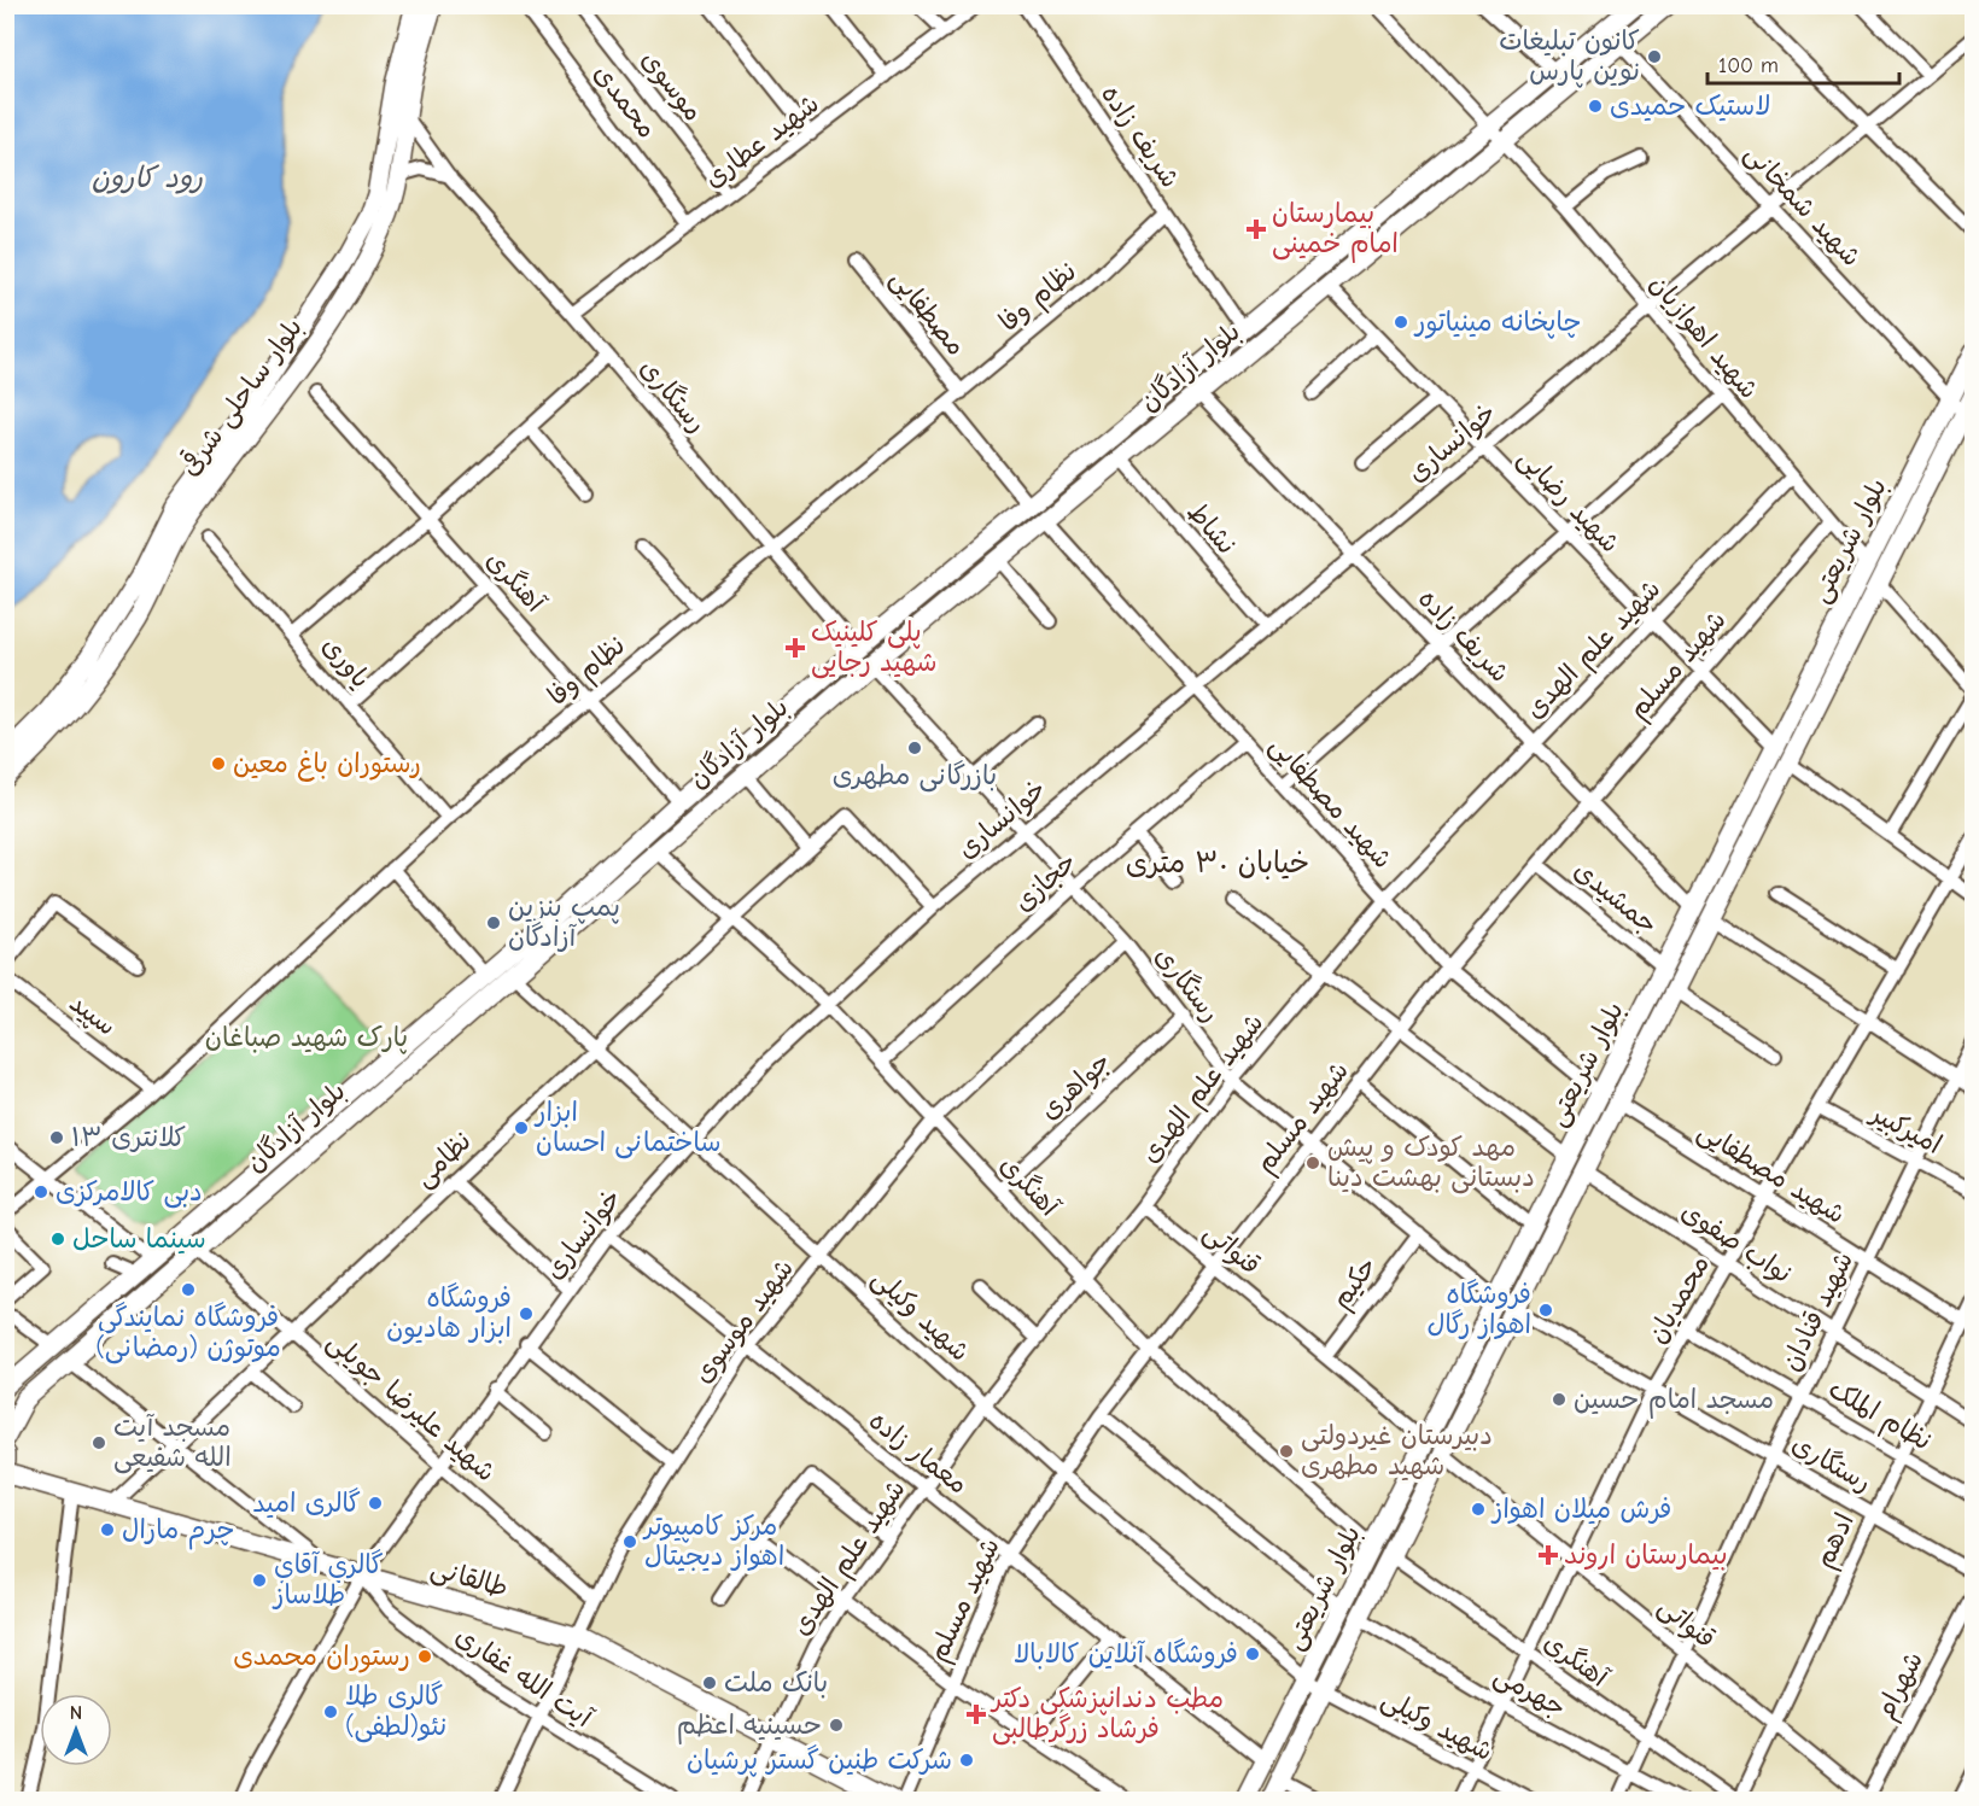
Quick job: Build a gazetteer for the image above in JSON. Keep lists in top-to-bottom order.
{
  "streets": {
    "main road": [
      "بلوار آزادگان",
      "بلوار ساحلی شرقی",
      "بلوار شریعتی",
      "طالقانی"
    ],
    "street": [
      "موسوی",
      "محمدی",
      "شریف زاده",
      "شهید عطاری",
      "شهید شمخانی",
      "نظام وفا",
      "مصطفایی",
      "شهید اهوازیان",
      "رستگاری",
      "خوانساری",
      "شهید رضایی",
      "نشاط",
      "آهنگری",
      "شهید علم الهدی",
      "یاوری",
      "شهید مسلم",
      "شهید مصطفایی",
      "حجازی",
      "جمشیدی",
      "سپید",
      "جواهری",
      "امیرکبیر",
      "نظامی",
      "نواب صفوی",
      "قنواتی",
      "حکیم",
      "محمدیان",
      "شهید قنادان",
      "شهید وکیلی",
      "شهید موسوی",
      "شهید علیرضا جویلی",
      "نظام الملک",
      "معمار زاده",
      "ادهم",
      "آیت الله غفاری",
      "شهرام",
      "جهرمی"
    ]
  },
  "crossings": [
    ["موسوی", "شهید عطاری"],
    ["محمدی", "شهید عطاری"],
    ["شریف زاده", "نظام وفا"],
    ["شریف زاده", "بلوار آزادگان"],
    ["شریف زاده", "خوانساری"],
    ["شریف زاده", "بلوار شریعتی"],
    ["شریف زاده", "شهید علم الهدی"],
    ["شریف زاده", "شهید مسلم"],
    ["شهید عطاری", "رستگاری"],
    ["شهید شمخانی", "بلوار آزادگان"],
    ["شهید شمخانی", "خوانساری"],
    ["شهید شمخانی", "بلوار شریعتی"],
    ["نظام وفا", "مصطفایی"],
    ["نظام وفا", "رستگاری"],
    ["نظام وفا", "آهنگری"],
    ["نظام وفا", "یاوری"],
    ["نظام وفا", "سپید"],
    ["شهید اهوازیان", "بلوار آزادگان"],
    ["شهید اهوازیان", "خوانساری"],
    ["شهید اهوازیان", "بلوار شریعتی"],
    ["شهید اهوازیان", "شهید علم الهدی"],
    ["شهید اهوازیان", "شهید مسلم"],
    ["بلوار آزادگان", "رستگاری"],
    ["بلوار آزادگان", "شهید رضایی"],
    ["بلوار آزادگان", "نشاط"],
    ["بلوار آزادگان", "آهنگری"],
    ["بلوار آزادگان", "شهید مصطفایی"],
    ["بلوار آزادگان", "شهید وکیلی"],
    ["بلوار آزادگان", "شهید علیرضا جویلی"],
    ["رستگاری", "بلوار ساحلی شرقی"],
    ["رستگاری", "خوانساری"],
    ["رستگاری", "بلوار شریعتی"],
    ["رستگاری", "شهید علم الهدی"],
    ["رستگاری", "شهید مسلم"],
    ["رستگاری", "حجازی"],
    ["رستگاری", "جواهری"],
    ["رستگاری", "حکیم"],
    ["رستگاری", "محمدیان"],
    ["رستگاری", "شهید قنادان"],
    ["رستگاری", "شهید موسوی"],
    ["رستگاری", "ادهم"],
    ["خوانساری", "شهید رضایی"],
    ["خوانساری", "نشاط"],
    ["خوانساری", "آهنگری"],
    ["خوانساری", "شهید مصطفایی"],
    ["خوانساری", "نظامی"],
    ["خوانساری", "شهید وکیلی"],
    ["خوانساری", "شهید علیرضا جویلی"],
    ["خوانساری", "معمار زاده"],
    ["خوانساری", "طالقانی"],
    ["خوانساری", "آیت الله غفاری"],
    ["شهید رضایی", "بلوار شریعتی"],
    ["شهید رضایی", "شهید علم الهدی"],
    ["شهید رضایی", "شهید مسلم"],
    ["بلوار شریعتی", "آهنگری"],
    ["بلوار شریعتی", "شهید مصطفایی"],
    ["بلوار شریعتی", "جمشیدی"],
    ["بلوار شریعتی", "نواب صفوی"],
    ["بلوار شریعتی", "قنواتی"],
    ["بلوار شریعتی", "شهید وکیلی"],
    ["بلوار شریعتی", "معمار زاده"],
    ["بلوار شریعتی", "جهرمی"],
    ["آهنگری", "شهید علم الهدی"],
    ["آهنگری", "شهید مسلم"],
    ["آهنگری", "حجازی"],
    ["آهنگری", "جواهری"],
    ["آهنگری", "نظامی"],
    ["آهنگری", "محمدیان"],
    ["آهنگری", "شهید قنادان"],
    ["آهنگری", "شهید موسوی"],
    ["آهنگری", "ادهم"],
    ["شهید علم الهدی", "شهید مصطفایی"],
    ["شهید علم الهدی", "قنواتی"],
    ["شهید علم الهدی", "شهید وکیلی"],
    ["شهید علم الهدی", "معمار زاده"],
    ["شهید علم الهدی", "طالقانی"],
    ["شهید مسلم", "شهید مصطفایی"],
    ["شهید مسلم", "جمشیدی"],
    ["شهید مسلم", "قنواتی"],
    ["شهید مسلم", "شهید وکیلی"],
    ["شهید مسلم", "معمار زاده"],
    ["شهید مصطفایی", "حجازی"],
    ["شهید مصطفایی", "محمدیان"],
    ["شهید مصطفایی", "شهید قنادان"],
    ["شهید مصطفایی", "ادهم"],
    ["امیرکبیر", "محمدیان"],
    ["امیرکبیر", "شهید قنادان"],
    ["نظامی", "شهید وکیلی"],
    ["نظامی", "شهید علیرضا جویلی"],
    ["نظامی", "طالقانی"],
    ["نواب صفوی", "محمدیان"],
    ["نواب صفوی", "شهید قنادان"],
    ["نواب صفوی", "ادهم"],
    ["قنواتی", "حکیم"],
    ["قنواتی", "محمدیان"],
    ["قنواتی", "شهید قنادان"],
    ["قنواتی", "ادهم"],
    ["قنواتی", "شهرام"],
    ["محمدیان", "شهید وکیلی"],
    ["محمدیان", "نظام الملک"],
    ["محمدیان", "جهرمی"],
    ["شهید قنادان", "نظام الملک"],
    ["شهید قنادان", "جهرمی"],
    ["شهید وکیلی", "شهید موسوی"],
    ["شهید موسوی", "شهید علیرضا جویلی"],
    ["شهید موسوی", "معمار زاده"],
    ["شهید موسوی", "طالقانی"],
    ["شهید موسوی", "آیت الله غفاری"],
    ["نظام الملک", "ادهم"],
    ["طالقانی", "آیت الله غفاری"]
  ],
  "districts": ["خیابان ۳۰ متری"],
  "water": ["رود کارون"],
  "parks": ["پارک شهید صباغان"],
  "places": {
    "other": [
      "کانون تبلیغات نوین پارس",
      "لاستیک حمیدی",
      "چاپخانه مینیاتور",
      "بازرگانی مطهری",
      "رستوران باغ معین",
      "پمپ بنزین آزادگان",
      "ابزار ساختمانی احسان",
      "کلانتری ۱۳",
      "مهد کودک و پیش دبستانی بهشت دینا",
      "دبی کالامرکزی",
      "سینما ساحل",
      "فروشگاه نمایندگی موتوژن (رمضانی)",
      "فروشگاه اهواز رگال",
      "فروشگاه ابزار هادیون",
      "مسجد امام حسین",
      "مسجد آیت الله شفیعی",
      "دبیرستان غیردولتی شهید مطهری",
      "گالری امید",
      "فرش میلان اهواز",
      "چرم مارال",
      "مرکز کامپیوتر اهواز دیجیتال",
      "گالري آقاي طلاساز",
      "فروشگاه آنلاین کالابالا",
      "رستوران محمدی",
      "بانک ملت",
      "گالری طلا نئو(لطفی)",
      "حسینیه اعظم",
      "شرکت طنین گستر پرشیان"
    ],
    "health": [
      "بیمارستان امام خمینی",
      "پلی کلینیک شهید رجایی",
      "بیمارستان اروند",
      "مطب دندانپزشکی دکتر فرشاد زرگرطالبی"
    ]
  },
  "scale_bar": "100 m",
  "north": "top"
}
